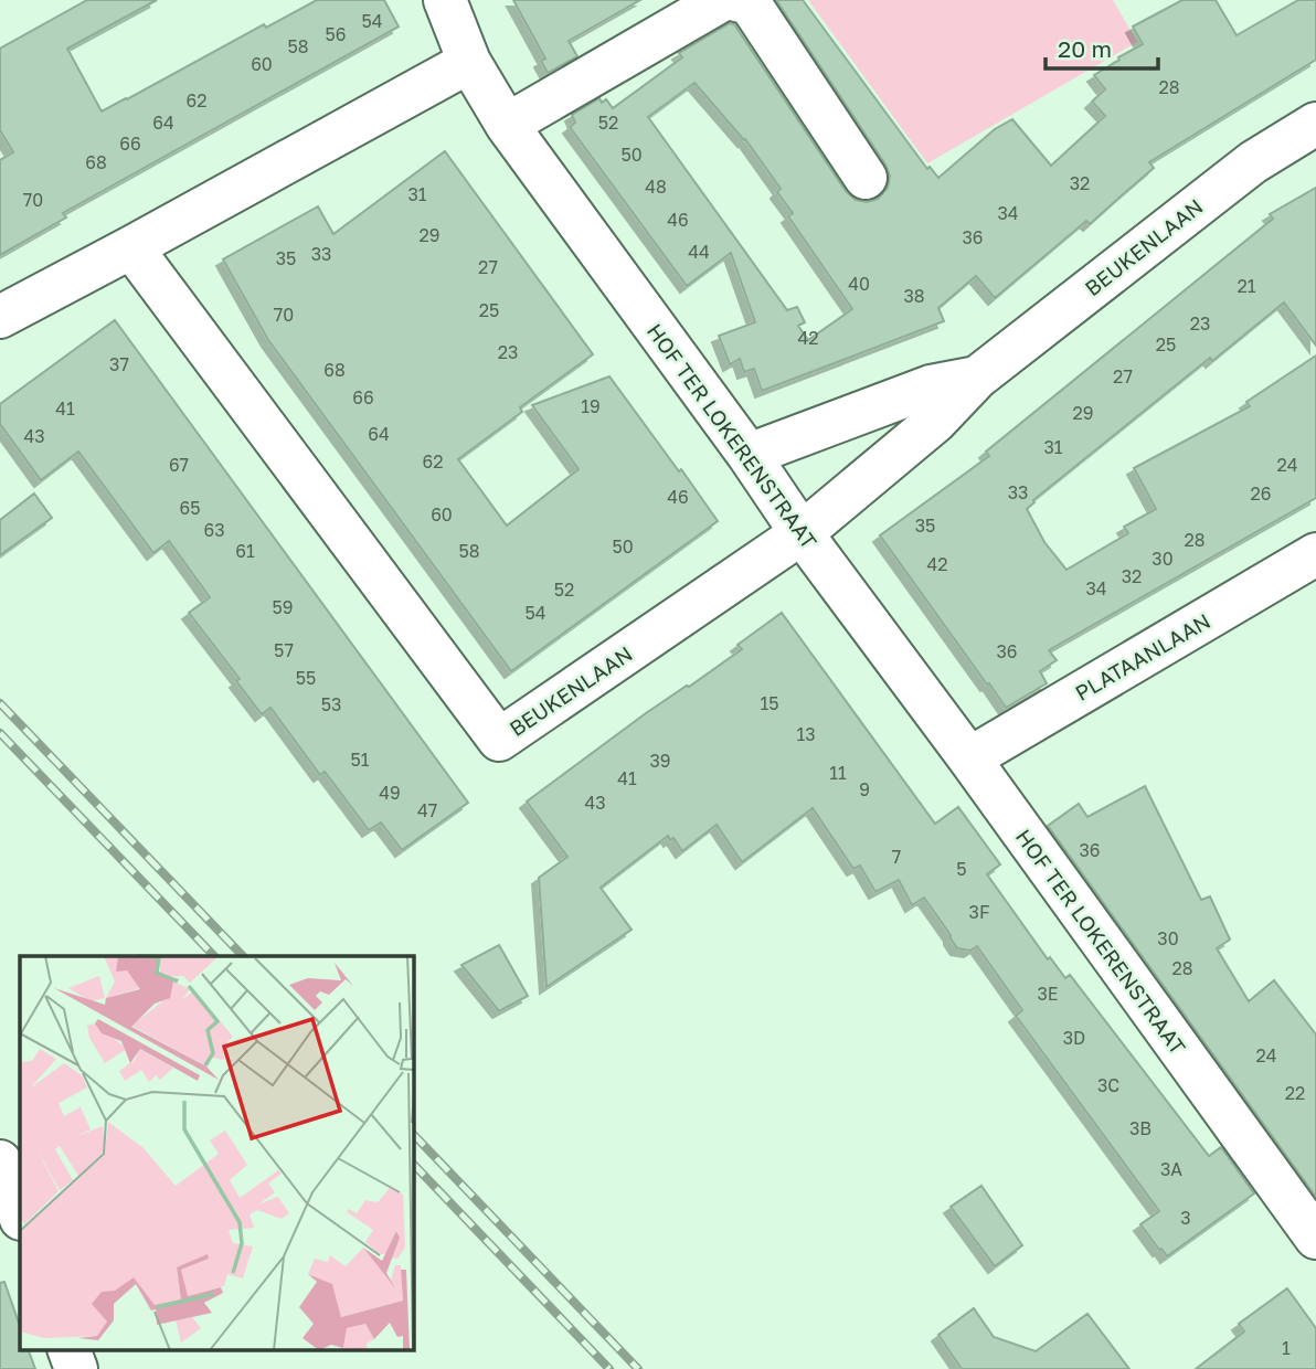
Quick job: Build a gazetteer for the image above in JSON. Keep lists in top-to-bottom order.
{
  "streets": {
    "street": ["BEUKENLAAN", "HOF TER LOKERENSTRAAT", "PLATAANLAAN"]
  },
  "crossings": [
    ["BEUKENLAAN", "HOF TER LOKERENSTRAAT"],
    ["HOF TER LOKERENSTRAAT", "PLATAANLAAN"]
  ],
  "house_numbers": [
    "54",
    "56",
    "58",
    "60",
    "28",
    "62",
    "64",
    "52",
    "66",
    "50",
    "68",
    "32",
    "48",
    "31",
    "70",
    "34",
    "46",
    "29",
    "36",
    "44",
    "33",
    "35",
    "27",
    "40",
    "21",
    "38",
    "25",
    "70",
    "23",
    "42",
    "25",
    "23",
    "37",
    "68",
    "27",
    "66",
    "19",
    "41",
    "29",
    "64",
    "43",
    "31",
    "62",
    "67",
    "24",
    "33",
    "26",
    "46",
    "65",
    "60",
    "35",
    "63",
    "28",
    "50",
    "61",
    "58",
    "30",
    "42",
    "32",
    "34",
    "52",
    "59",
    "54",
    "57",
    "36",
    "55",
    "15",
    "53",
    "13",
    "51",
    "39",
    "11",
    "41",
    "9",
    "49",
    "43",
    "47",
    "36",
    "7",
    "5",
    "3F",
    "30",
    "28",
    "3E",
    "3D",
    "24",
    "3C",
    "22",
    "3B",
    "3A",
    "3",
    "1"
  ],
  "scale_bar": "20 m"
}
